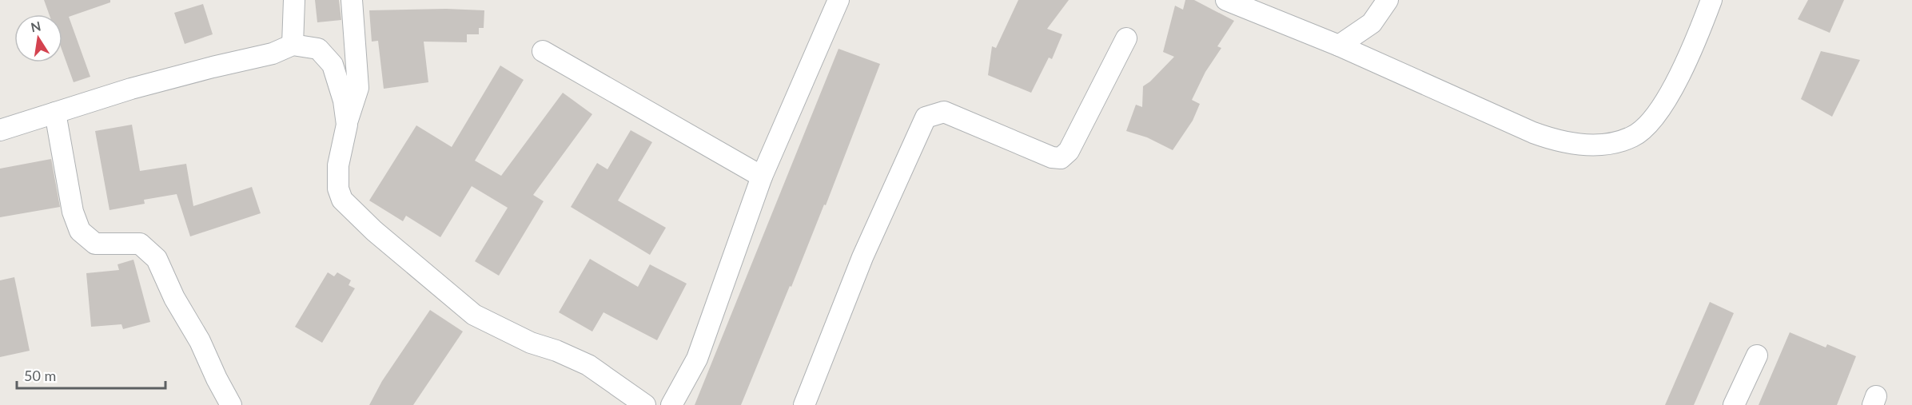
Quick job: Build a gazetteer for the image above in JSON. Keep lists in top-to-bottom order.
{
  "scale_bar": "50 m",
  "north": "top"
}
